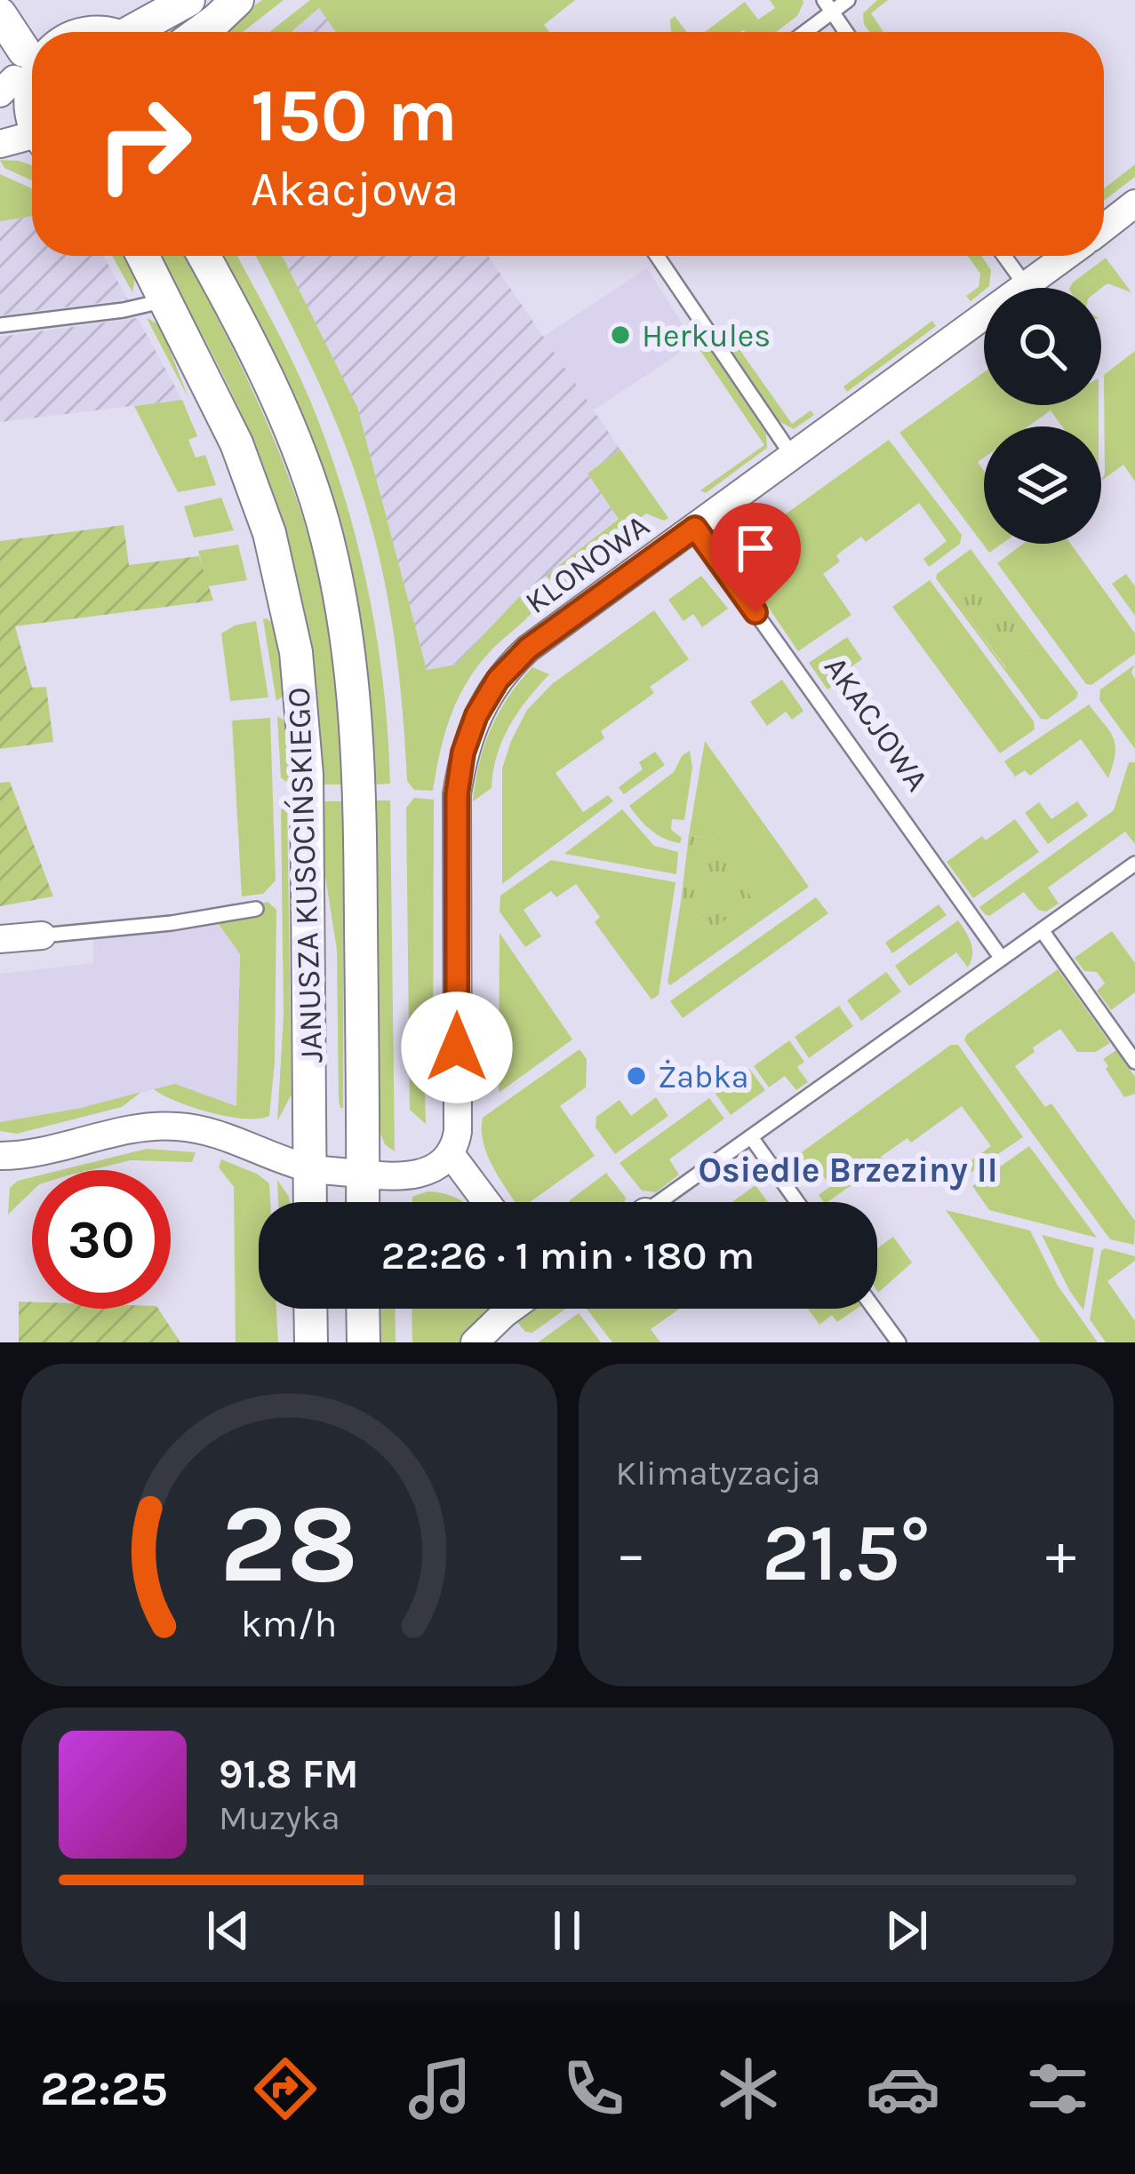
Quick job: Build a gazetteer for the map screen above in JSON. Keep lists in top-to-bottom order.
{
  "streets": {
    "street": ["KLONOWA", "JANUSZA KUSOCIŃSKIEGO"],
    "lane": ["AKACJOWA"]
  },
  "crossings": [
    ["KLONOWA", "AKACJOWA"]
  ],
  "districts": ["Osiedle Brzeziny II"],
  "places": ["Herkules", "Żabka"],
  "page": {
    "turn": ["150 m", "Akacjowa"],
    "limit": "30",
    "trip": "22:26 · 1 min · 180 m",
    "tile": "Klimatyzacja",
    "heat": ["−", "21.5°", "+"],
    "song": ["91.8 FM", "Muzyka"],
    "tabs": "22:25",
    "gauge": ["28", "km/h"]
  }
}
